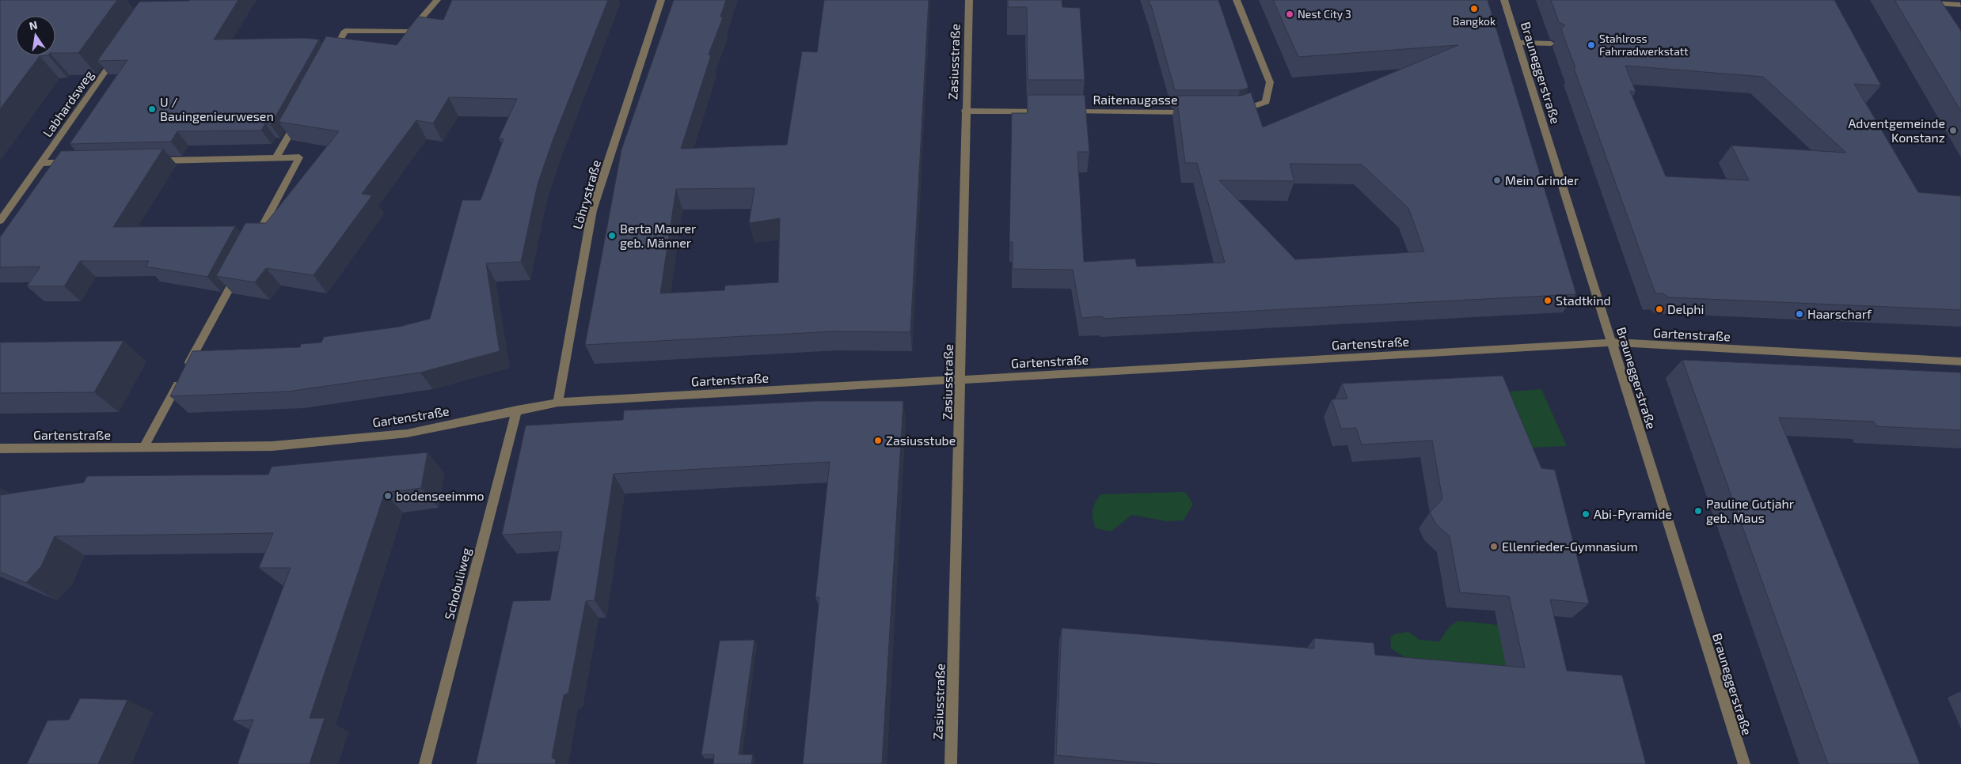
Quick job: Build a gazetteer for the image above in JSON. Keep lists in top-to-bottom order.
{
  "streets": {
    "street": [
      "Zasiusstraße",
      "Brauneggerstraße",
      "Raitenaugasse",
      "Labhardsweg",
      "Löhrystraße",
      "Gartenstraße",
      "Schobuliweg"
    ]
  },
  "crossings": [
    ["Zasiusstraße", "Gartenstraße"],
    ["Brauneggerstraße", "Gartenstraße"],
    ["Löhrystraße", "Gartenstraße"],
    ["Gartenstraße", "Schobuliweg"]
  ],
  "places": [
    "Bangkok",
    "Nest City 3",
    "Stahlross Fahrradwerkstatt",
    "U / Bauingenieurwesen",
    "Adventgemeinde Konstanz",
    "Mein Grinder",
    "Berta Maurer geb. Männer",
    "Stadtkind",
    "Delphi",
    "Haarscharf",
    "Zasiusstube",
    "bodenseeimmo",
    "Pauline Gutjahr geb. Maus",
    "Abi-Pyramide",
    "Ellenrieder-Gymnasium"
  ],
  "north": "top"
}
